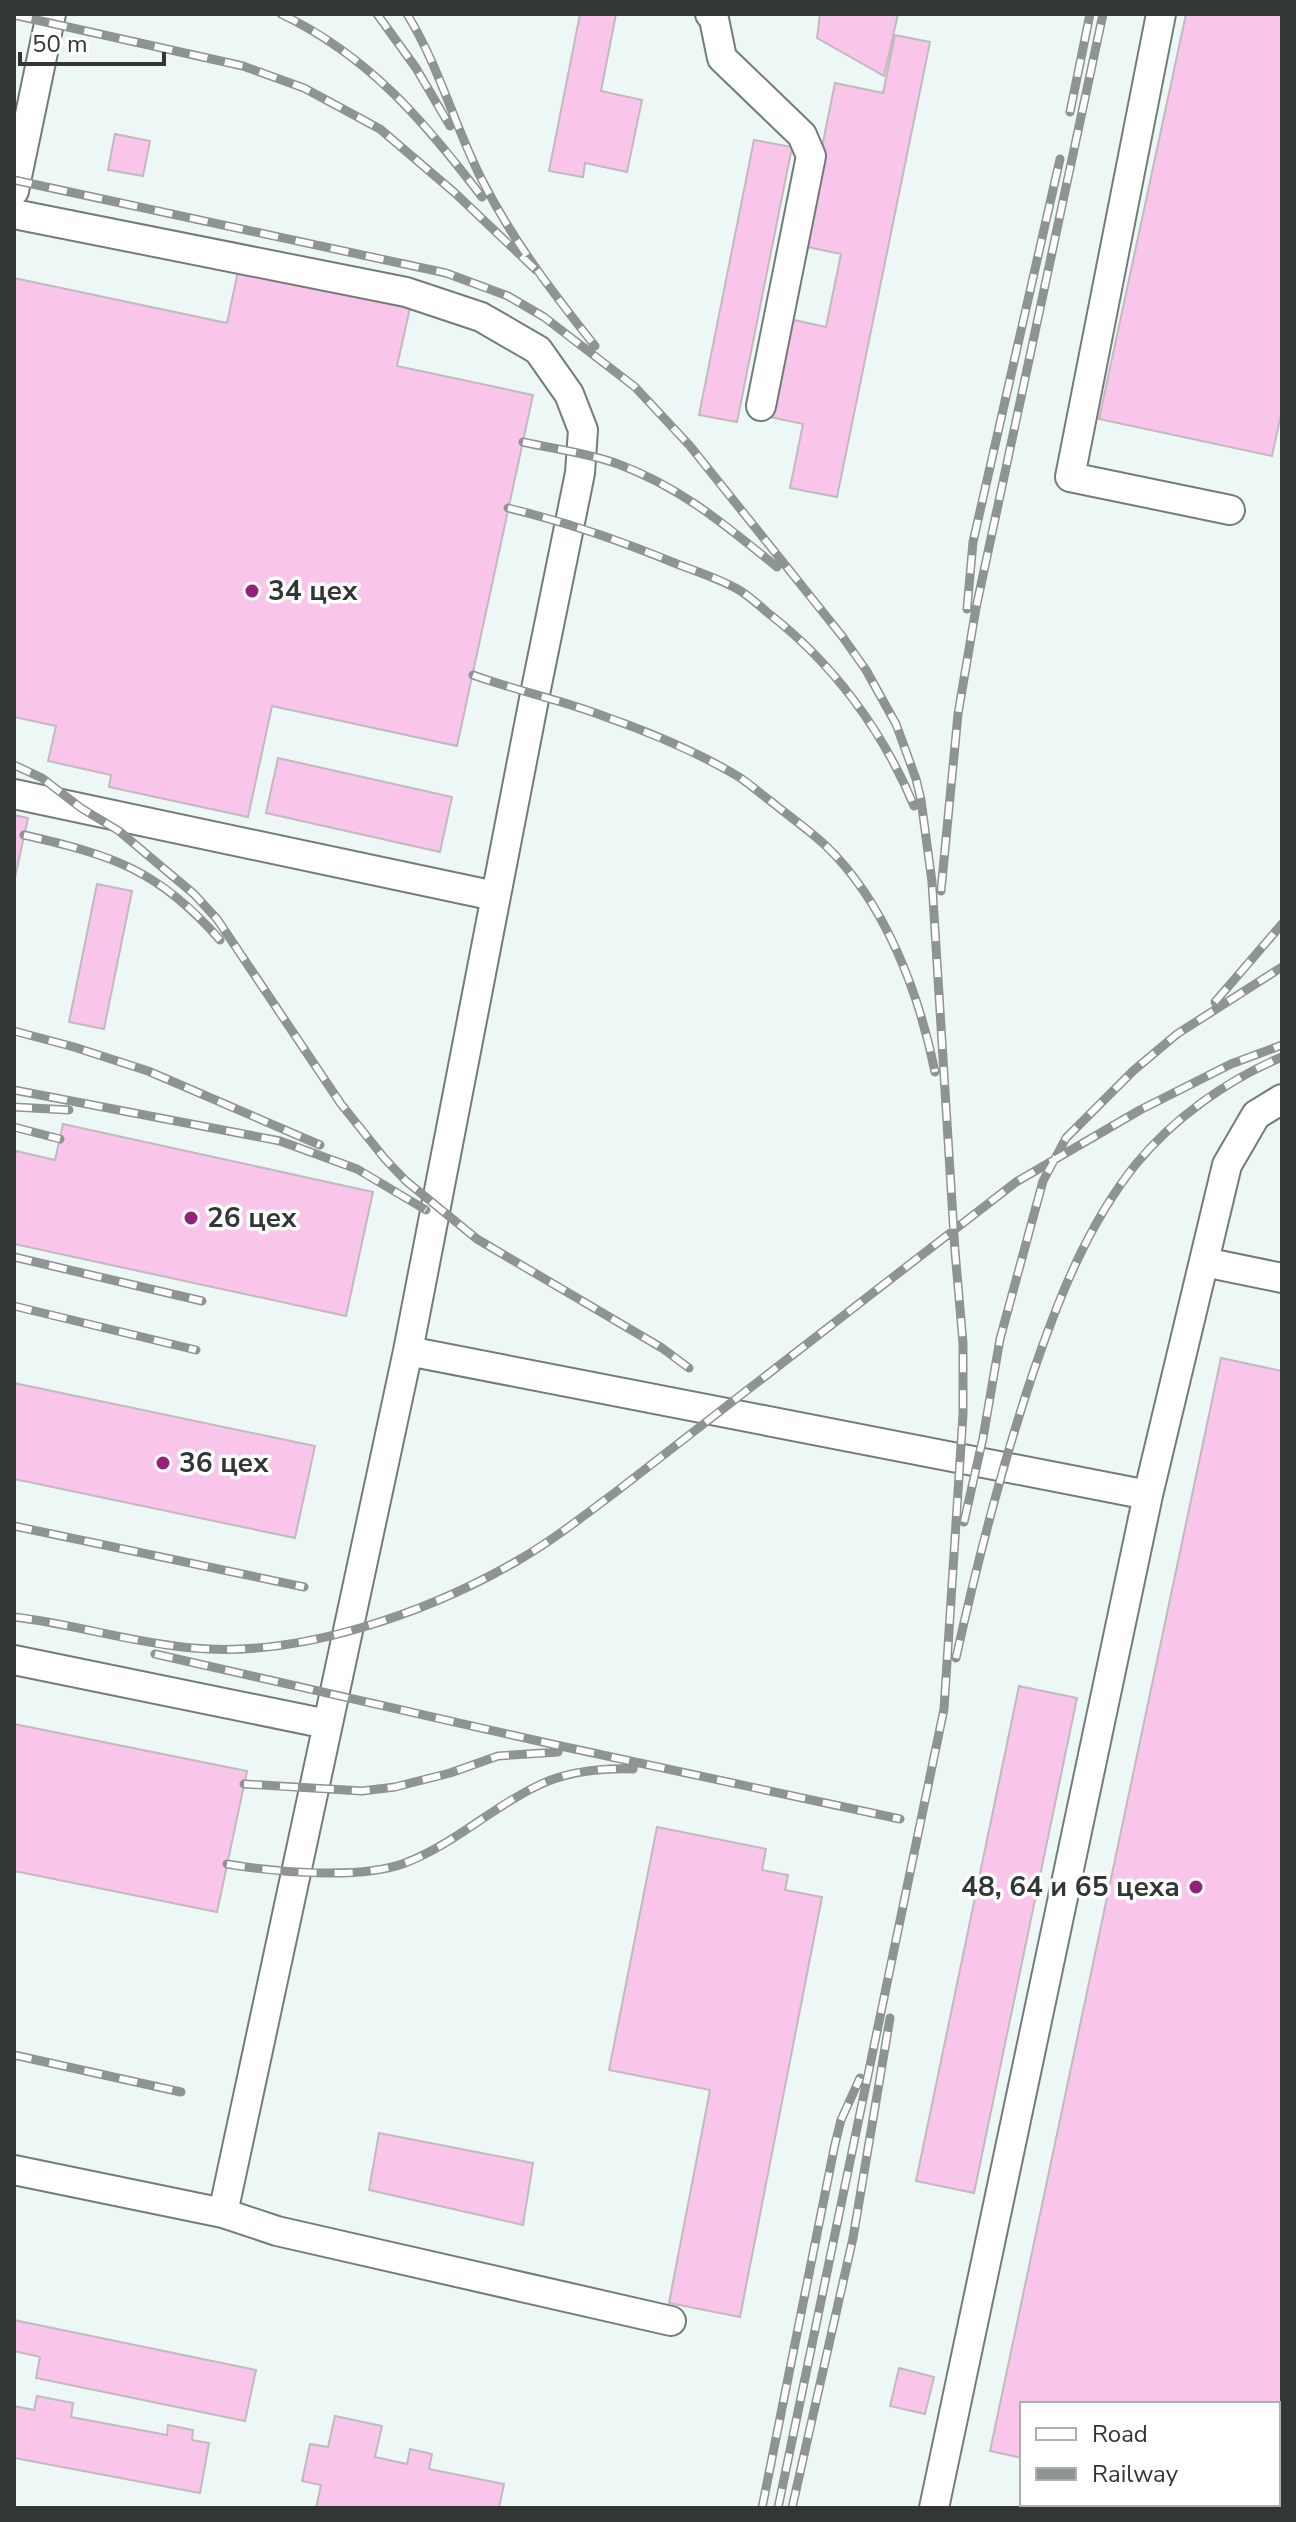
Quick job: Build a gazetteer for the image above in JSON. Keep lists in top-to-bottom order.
{
  "places": [
    "34 цех",
    "26 цех",
    "36 цех",
    "48, 64 и 65 цеха"
  ],
  "legend": ["Road", "Railway"],
  "scale_bar": "50 m"
}
